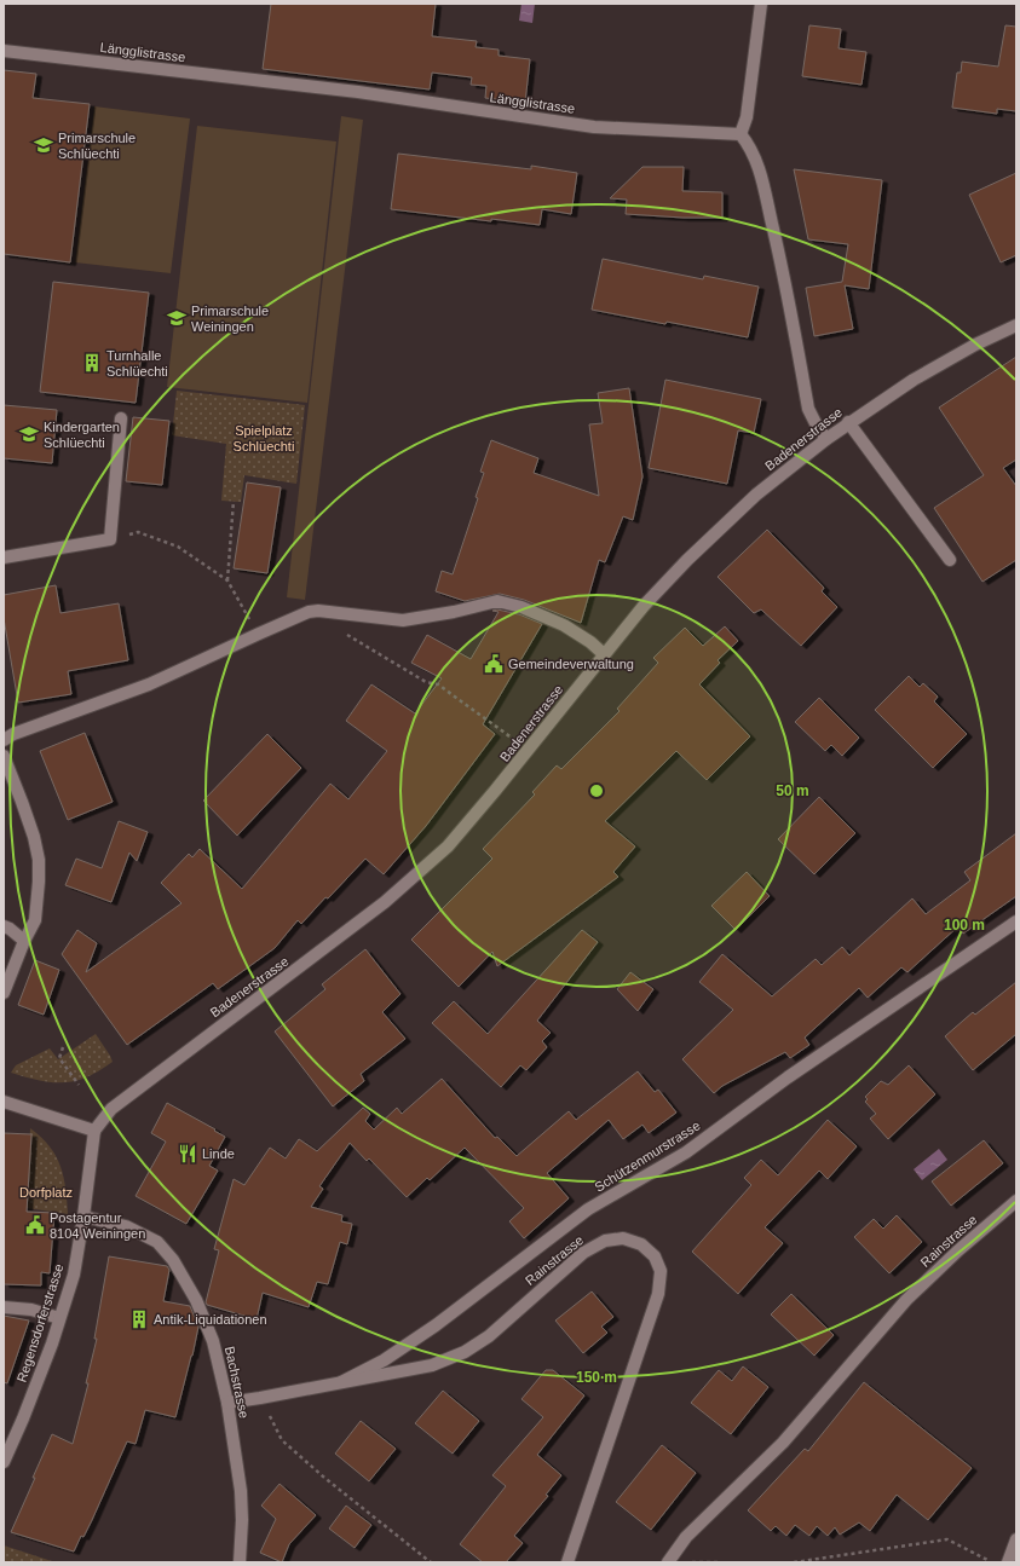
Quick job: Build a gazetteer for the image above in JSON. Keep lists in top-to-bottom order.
{
  "streets": {
    "street": [
      "Längglistrasse",
      "Badenerstrasse",
      "Schützenmurstrasse",
      "Rainstrasse",
      "Regensdorferstrasse",
      "Bachstrasse"
    ]
  },
  "crossings": [
    ["Badenerstrasse", "Regensdorferstrasse"],
    ["Schützenmurstrasse", "Rainstrasse"],
    ["Rainstrasse", "Bachstrasse"],
    ["Regensdorferstrasse", "Bachstrasse"]
  ],
  "parks": ["Spielplatz Schlüechti", "Dorfplatz"],
  "places": {
    "school or university": ["Primarschule Schlüechti", "Primarschule Weiningen", "Kindergarten Schlüechti"],
    "building": ["Turnhalle Schlüechti", "Antik-Liquidationen"],
    "public building": ["Gemeindeverwaltung", "Postagentur 8104 Weiningen"],
    "restaurant": ["Linde"]
  },
  "rings": ["50 m", "100 m", "150 m"]
}
